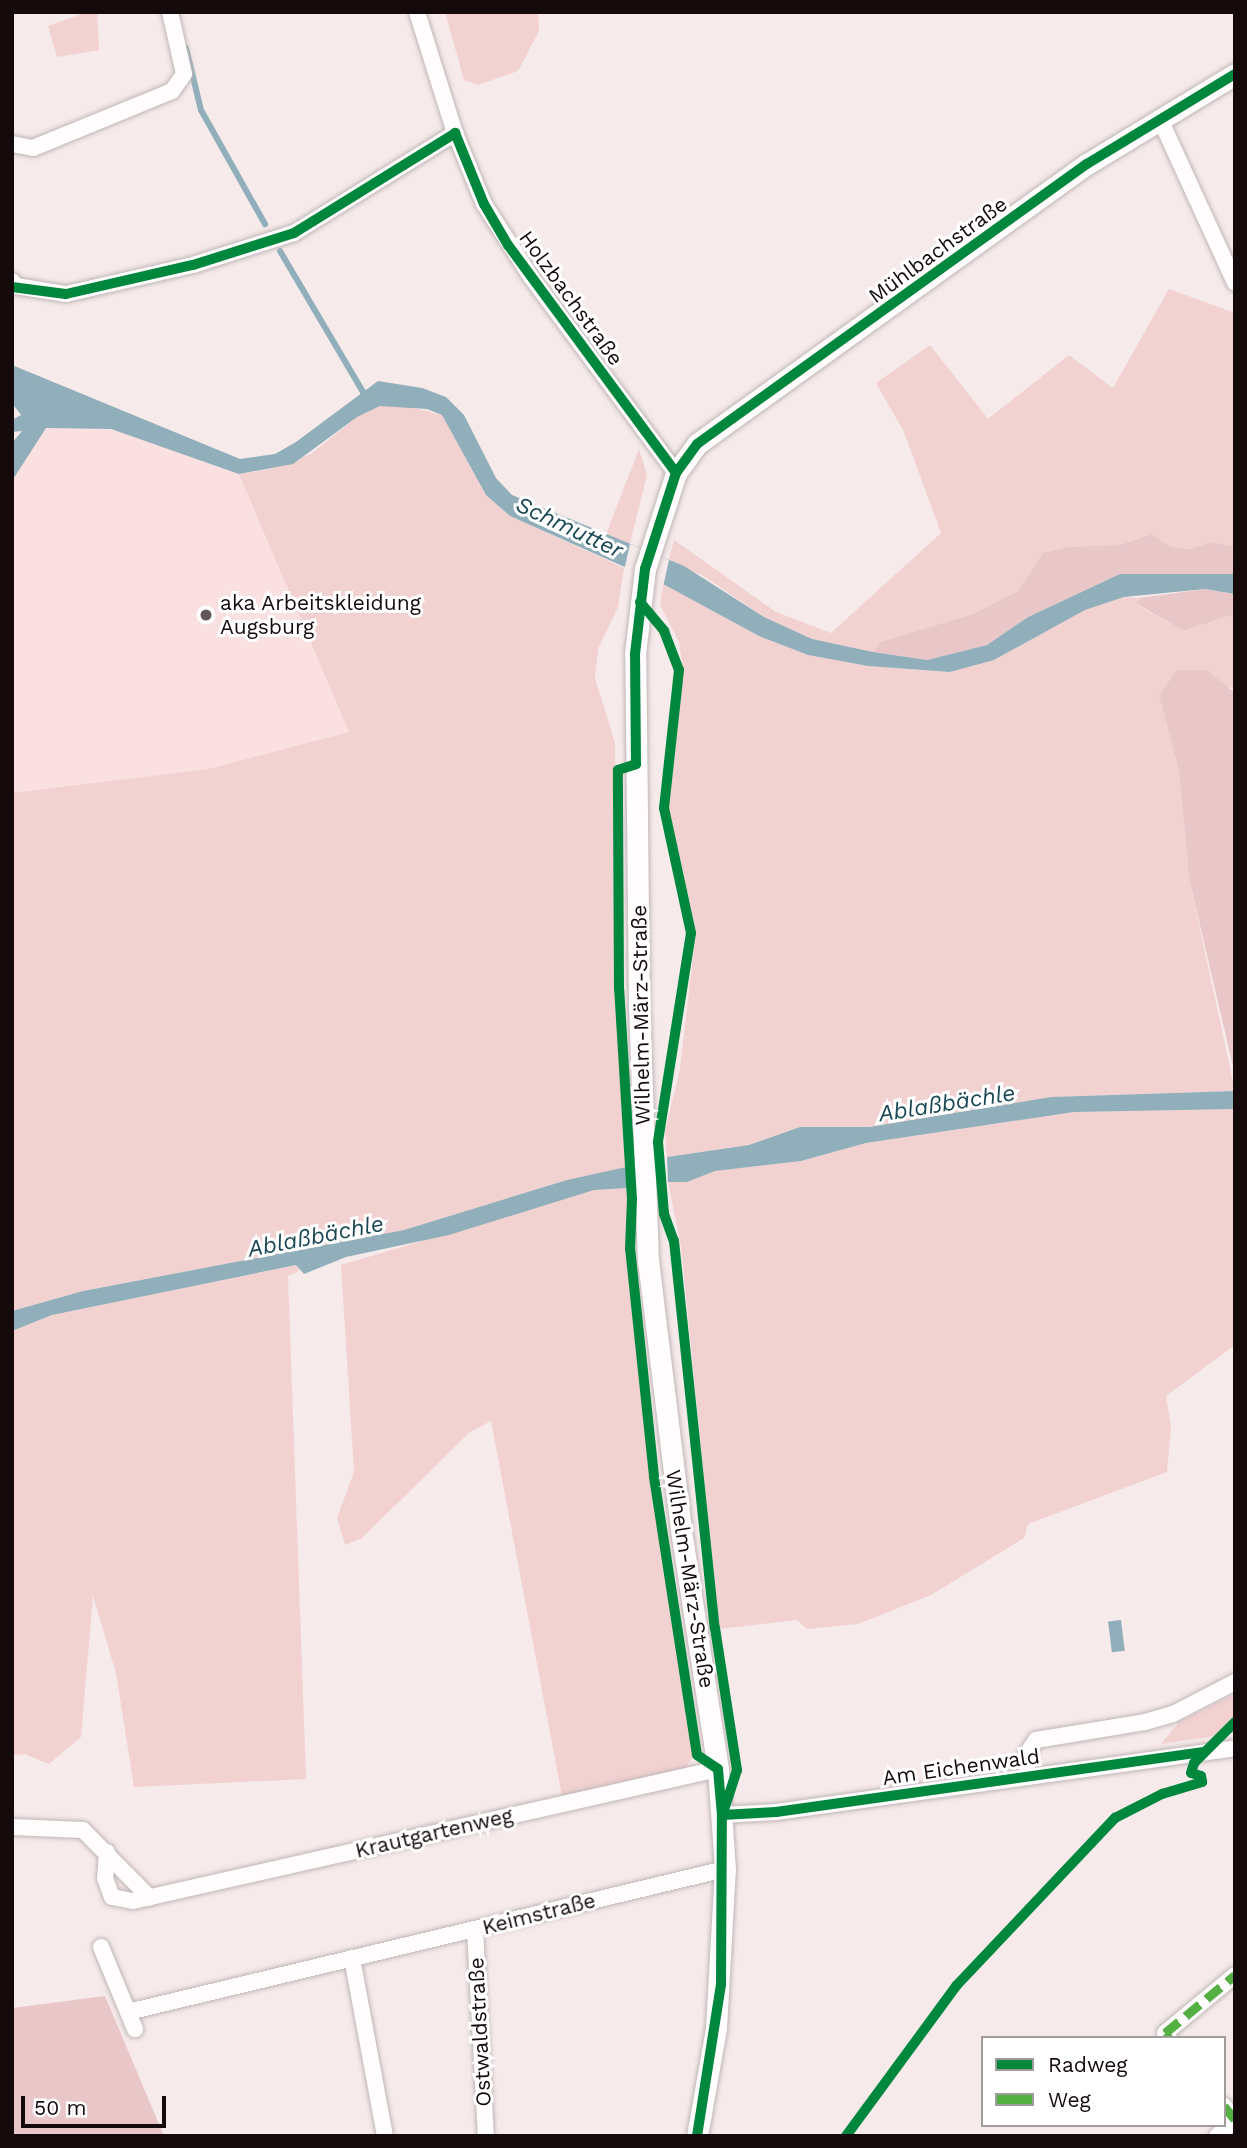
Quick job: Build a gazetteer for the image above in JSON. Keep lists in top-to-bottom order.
{
  "streets": {
    "street": [
      "Mühlbachstraße",
      "Holzbachstraße",
      "Wilhelm-März-Straße",
      "Am Eichenwald",
      "Krautgartenweg",
      "Keimstraße",
      "Ostwaldstraße"
    ]
  },
  "crossings": [
    ["Mühlbachstraße", "Holzbachstraße"],
    ["Mühlbachstraße", "Wilhelm-März-Straße"],
    ["Holzbachstraße", "Wilhelm-März-Straße"],
    ["Wilhelm-März-Straße", "Am Eichenwald"],
    ["Wilhelm-März-Straße", "Krautgartenweg"],
    ["Wilhelm-März-Straße", "Keimstraße"],
    ["Keimstraße", "Ostwaldstraße"]
  ],
  "water": ["Schmutter", "Ablaßbächle"],
  "places": ["aka Arbeitskleidung Augsburg"],
  "legend": ["Radweg", "Weg"],
  "scale_bar": "50 m"
}
